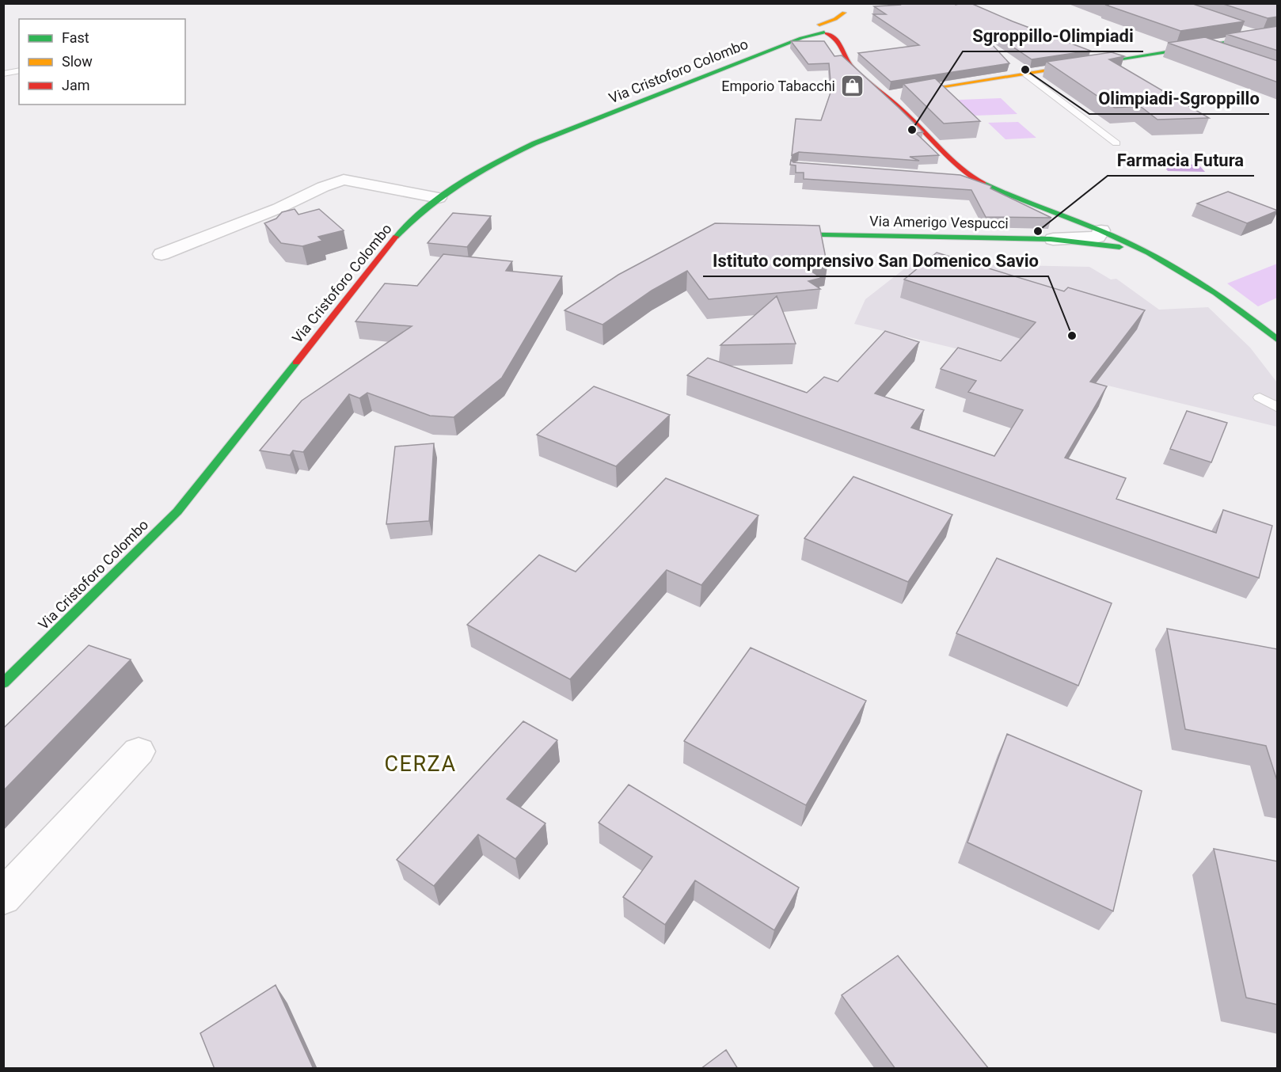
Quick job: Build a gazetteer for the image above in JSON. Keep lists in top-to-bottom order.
{
  "streets": {
    "street": ["Via Cristoforo Colombo", "Via Amerigo Vespucci"]
  },
  "districts": ["CERZA"],
  "places": {
    "other": [
      "Olimpiadi-Sgroppillo",
      "Sgroppillo-Olimpiadi",
      "Farmacia Futura",
      "Istituto comprensivo San Domenico Savio"
    ],
    "shop": ["Emporio Tabacchi"]
  },
  "legend": ["Fast", "Slow", "Jam"]
}
